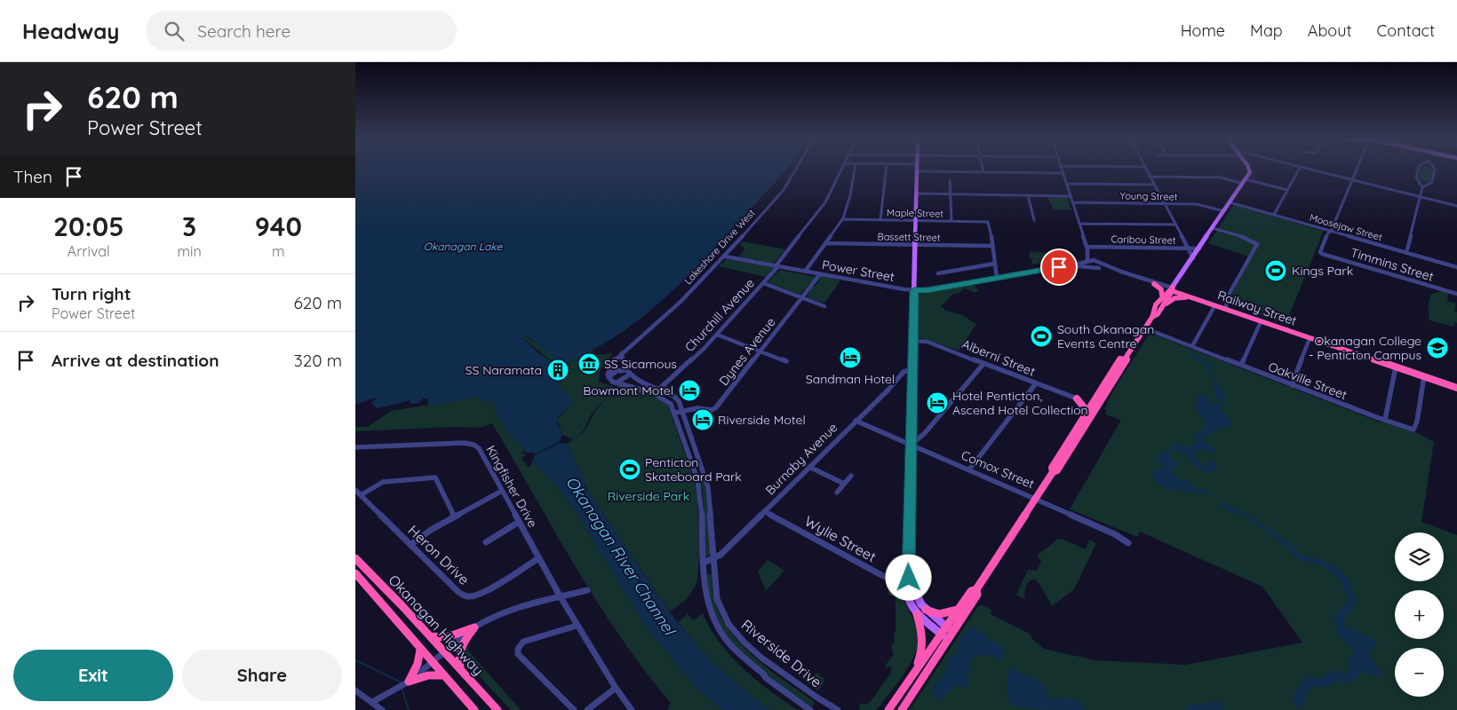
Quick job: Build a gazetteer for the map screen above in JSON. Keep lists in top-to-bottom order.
{
  "streets": {
    "highway": ["Railway Street", "Okanagan Highway"],
    "street": [
      "Young Street",
      "Maple Street",
      "Moosejaw Street",
      "Bassett Street",
      "Caribou Street",
      "Lakeshore Drive West",
      "Timmins Street",
      "Power Street",
      "Churchill Avenue",
      "Dynes Avenue",
      "Alberni Street",
      "Oakville Street",
      "Burnaby Avenue",
      "Comox Street",
      "Kingfisher Drive",
      "Wylie Street",
      "Heron Drive",
      "Riverside Drive"
    ]
  },
  "crossings": [
    ["Maple Street", "Bassett Street"],
    ["Moosejaw Street", "Timmins Street"],
    ["Lakeshore Drive West", "Power Street"],
    ["Power Street", "Churchill Avenue"],
    ["Power Street", "Dynes Avenue"],
    ["Railway Street", "Oakville Street"],
    ["Churchill Avenue", "Riverside Drive"],
    ["Dynes Avenue", "Riverside Drive"],
    ["Burnaby Avenue", "Comox Street"],
    ["Burnaby Avenue", "Wylie Street"],
    ["Burnaby Avenue", "Riverside Drive"],
    ["Kingfisher Drive", "Heron Drive"]
  ],
  "water": ["Okanagan Lake", "Okanagan River Channel"],
  "parks": ["Riverside Park"],
  "places": {
    "sports": ["Kings Park", "South Okanagan Events Centre", "Penticton Skateboard Park"],
    "school or university": ["Okanagan College - Penticton Campus"],
    "hotel": [
      "Sandman Hotel",
      "Bowmont Motel",
      "Hotel Penticton, Ascend Hotel Collection",
      "Riverside Motel"
    ],
    "museum": ["SS Sicamous"],
    "building": ["SS Naramata"]
  },
  "page": {
    "header": "Headway",
    "search": "Search here",
    "nav": [
      "Home",
      "Map",
      "About",
      "Contact"
    ],
    "turn": ["620 m", "Power Street"],
    "then": "Then",
    "eta": [
      "20:05",
      "Arrival",
      "3",
      "min",
      "940",
      "m"
    ],
    "list": [
      {
        "name": "Turn right",
        "note": "Power Street",
        "value": "620 m"
      },
      {
        "name": "Arrive at destination",
        "value": "320 m"
      }
    ],
    "map_buttons": ["+", "−"],
    "buttons": ["Exit", "Share"]
  }
}
